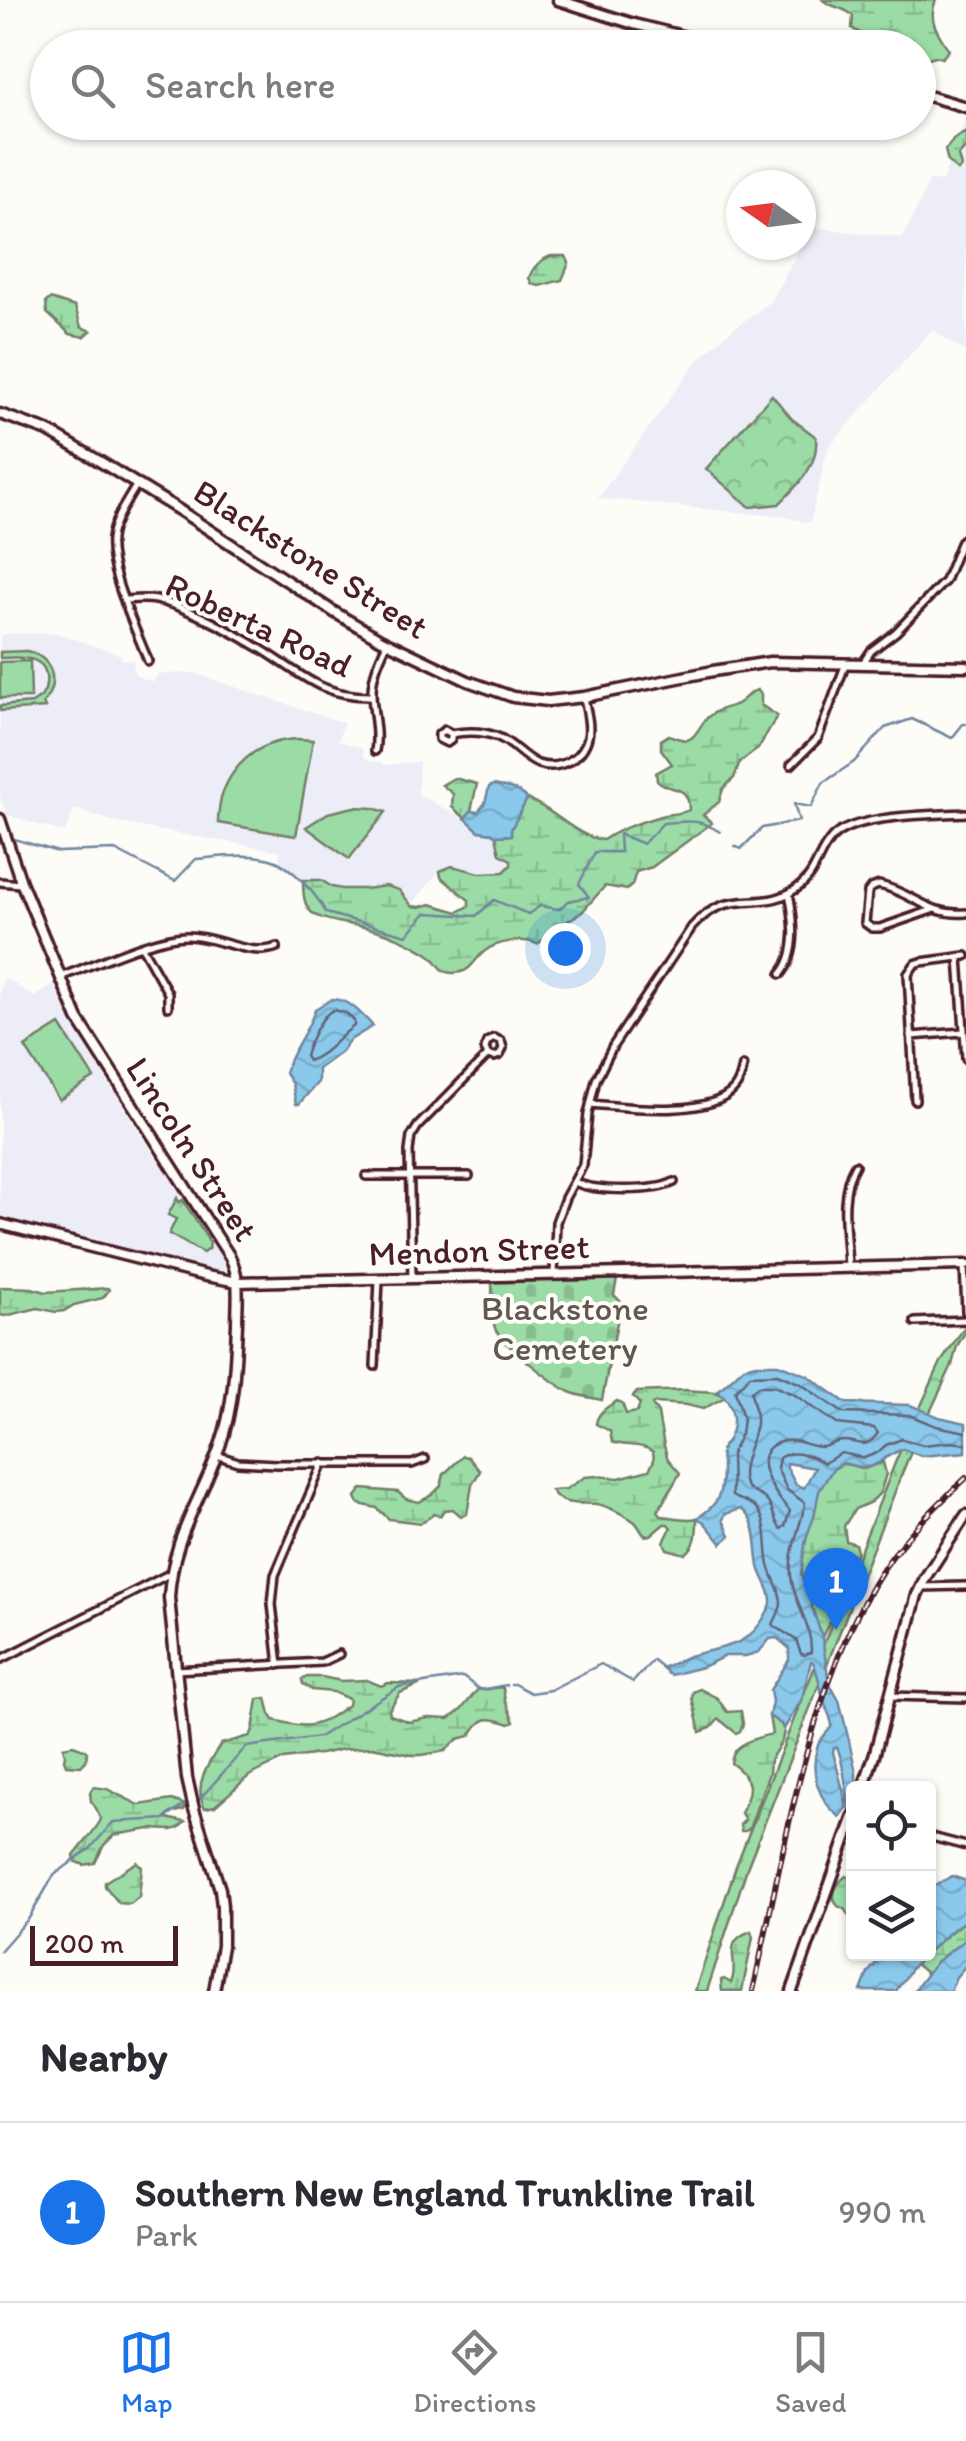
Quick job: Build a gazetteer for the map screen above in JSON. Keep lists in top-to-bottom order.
{
  "streets": {
    "main road": ["Blackstone Street", "Lincoln Street", "Mendon Street"],
    "street": ["Roberta Road"]
  },
  "crossings": [
    ["Lincoln Street", "Mendon Street"]
  ],
  "parks": ["Blackstone Cemetery"],
  "scale_bar": "200 m",
  "north": "left",
  "page": {
    "search": "Search here",
    "pins": "1",
    "scale": "200 m",
    "heading": "Nearby",
    "list": [
      {
        "mark": "1",
        "name": "Southern New England Trunkline Trail",
        "note": "Park",
        "value": "990 m"
      }
    ],
    "nav": ["Map", "Directions", "Saved"]
  }
}
